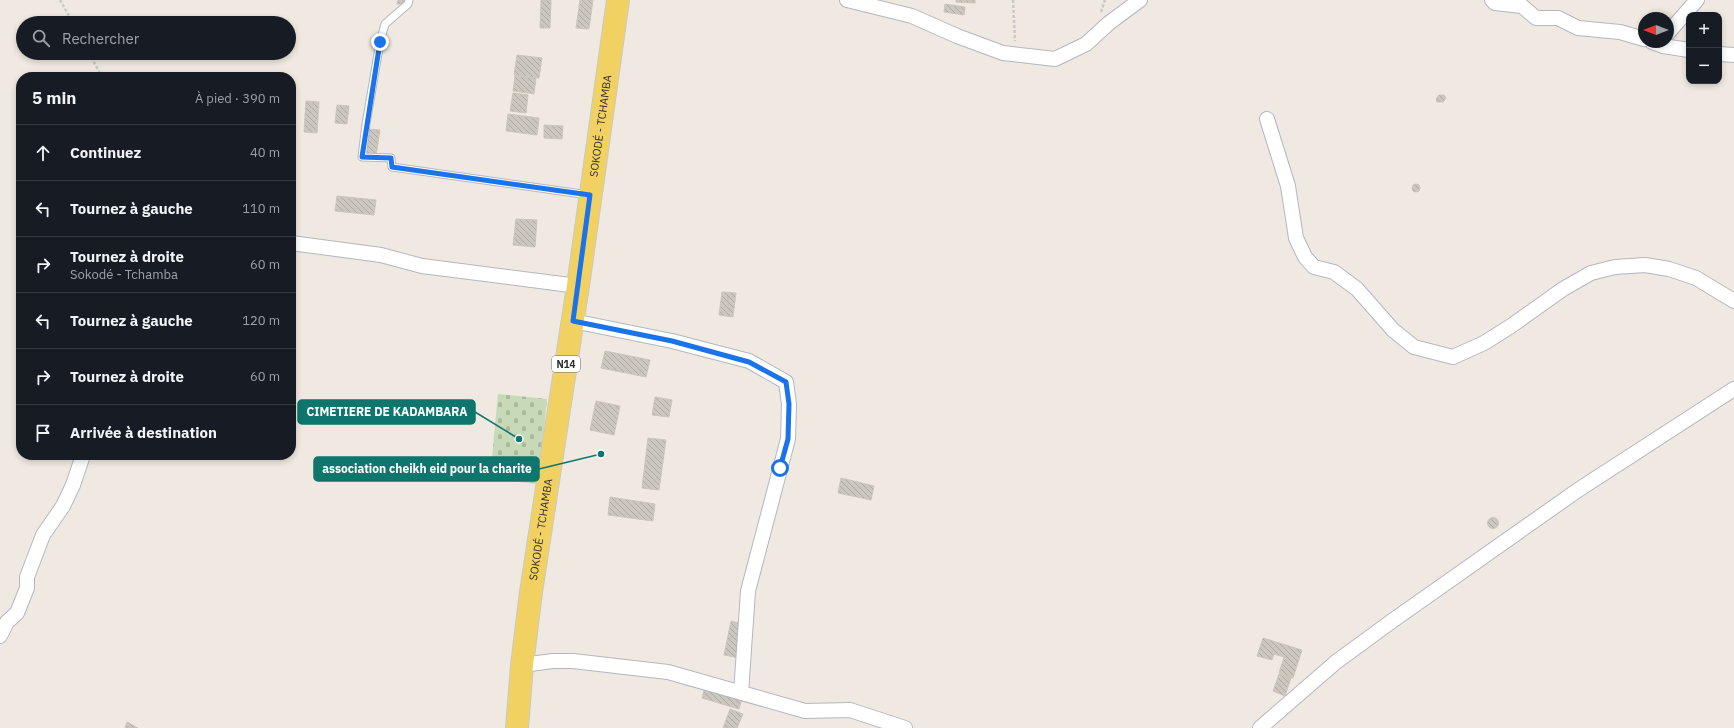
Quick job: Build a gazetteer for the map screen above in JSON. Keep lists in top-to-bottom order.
{
  "streets": {
    "main road": ["SOKODÉ - TCHAMBA", "N14"]
  },
  "places": ["CIMETIERE DE KADAMBARA", "association cheikh eid pour la charite"],
  "north": "left",
  "page": {
    "map_buttons": ["+", "−"],
    "search": "Rechercher",
    "heading": ["5 min", "À pied · 390 m"],
    "list": [
      ["Continuez", "40 m"],
      ["Tournez à gauche", "110 m"],
      ["Tournez à droite", "Sokodé - Tchamba", "60 m"],
      ["Tournez à gauche", "120 m"],
      ["Tournez à droite", "60 m"],
      "Arrivée à destination"
    ]
  }
}
